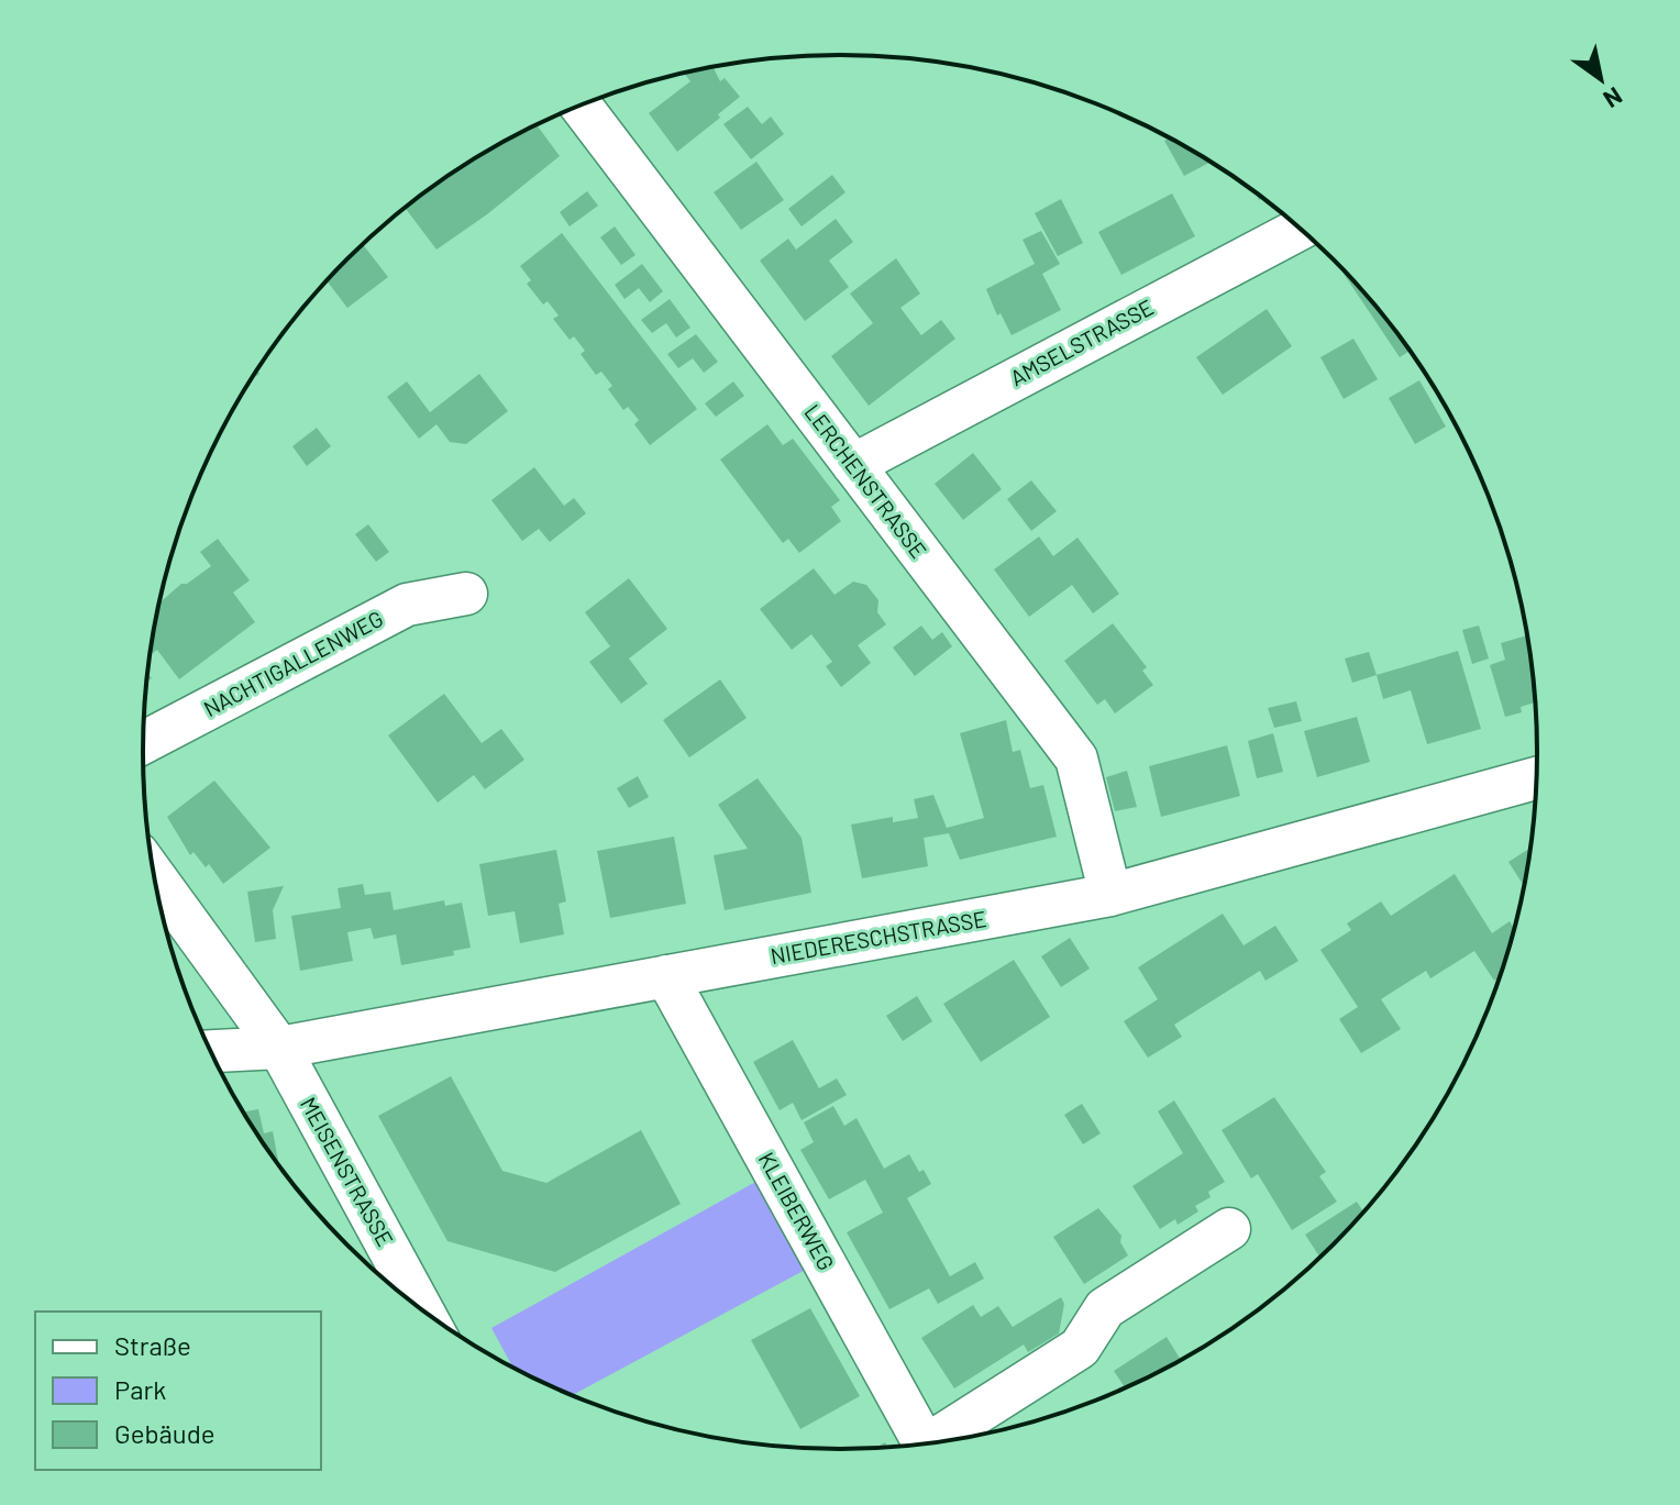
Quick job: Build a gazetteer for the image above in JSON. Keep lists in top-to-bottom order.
{
  "streets": {
    "street": [
      "AMSELSTRASSE",
      "LERCHENSTRASSE",
      "NACHTIGALLENWEG",
      "NIEDERESCHSTRASSE",
      "MEISENSTRASSE",
      "KLEIBERWEG"
    ]
  },
  "crossings": [
    ["AMSELSTRASSE", "LERCHENSTRASSE"],
    ["LERCHENSTRASSE", "NIEDERESCHSTRASSE"],
    ["NIEDERESCHSTRASSE", "MEISENSTRASSE"],
    ["NIEDERESCHSTRASSE", "KLEIBERWEG"]
  ],
  "legend": ["Straße", "Park", "Gebäude"],
  "north": "bottom right"
}
